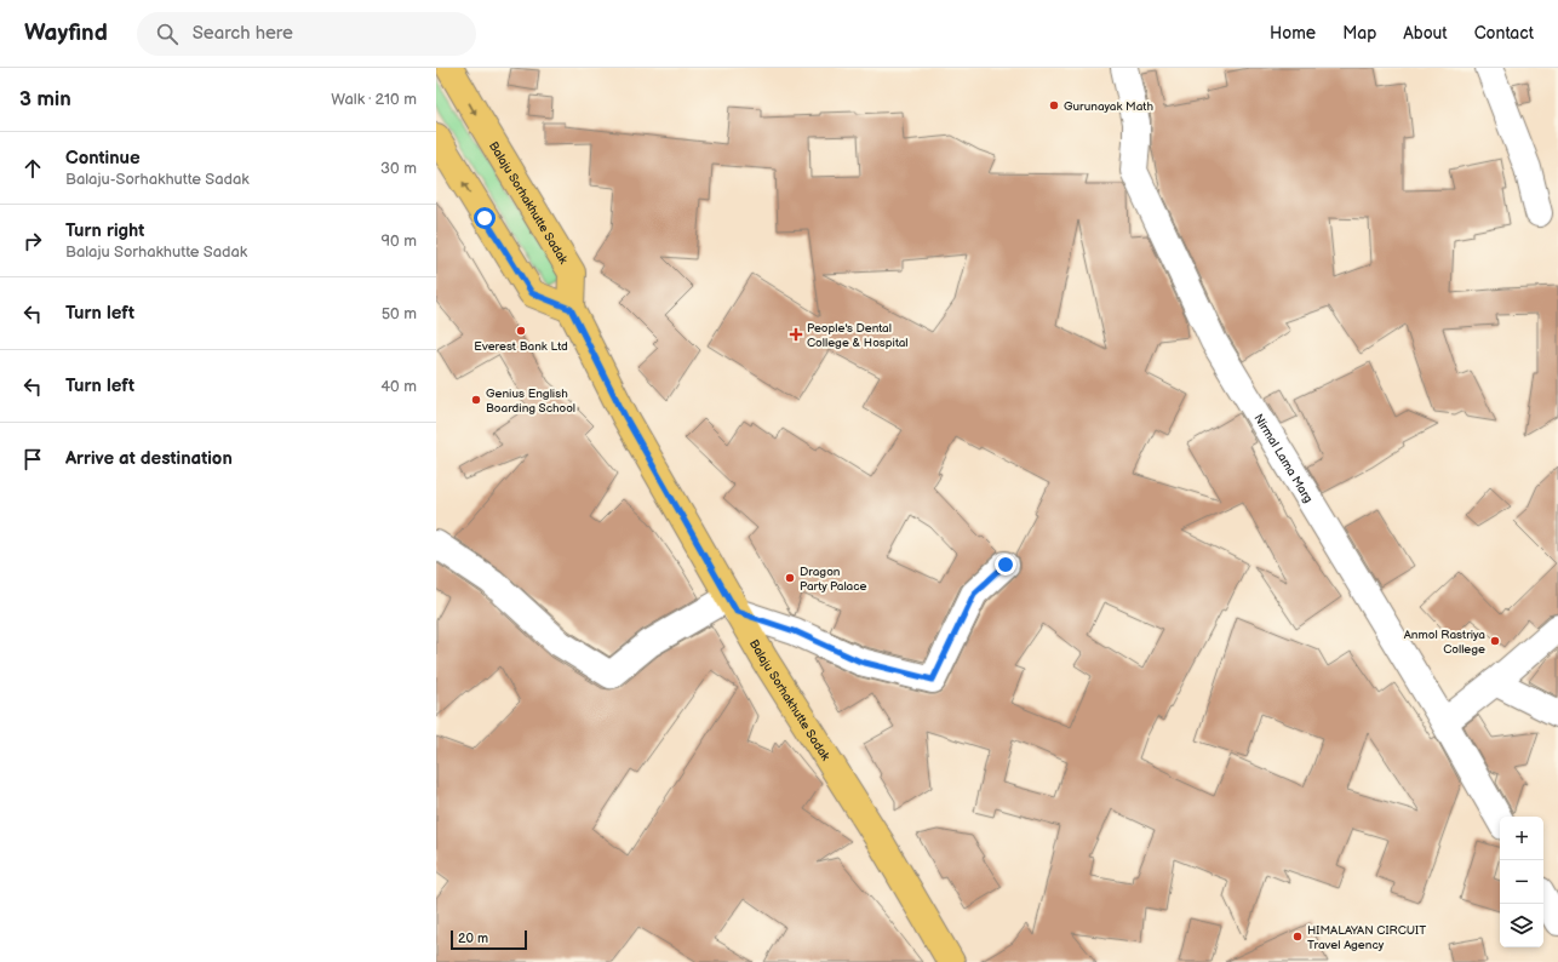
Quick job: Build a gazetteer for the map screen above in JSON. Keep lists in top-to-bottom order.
{
  "streets": {
    "main road": ["Balaju Sorhakhutte Sadak"],
    "street": ["Nirmal Lama Marg"]
  },
  "places": {
    "other": [
      "Gurunayak Math",
      "Everest Bank Ltd",
      "Genius English Boarding School",
      "Dragon Party Palace",
      "Anmol Rastriya College",
      "HIMALAYAN CIRCUIT Travel Agency"
    ],
    "health": ["People's Dental College & Hospital"]
  },
  "scale_bar": "20 m",
  "page": {
    "header": "Wayfind",
    "search": "Search here",
    "nav": [
      "Home",
      "Map",
      "About",
      "Contact"
    ],
    "heading": ["3 min", "Walk · 210 m"],
    "list": [
      ["Continue", "Balaju-Sorhakhutte Sadak", "30 m"],
      ["Turn right", "Balaju Sorhakhutte Sadak", "90 m"],
      ["Turn left", "50 m"],
      ["Turn left", "40 m"],
      "Arrive at destination"
    ],
    "map_buttons": ["+", "−"],
    "scale": "20 m"
  }
}
